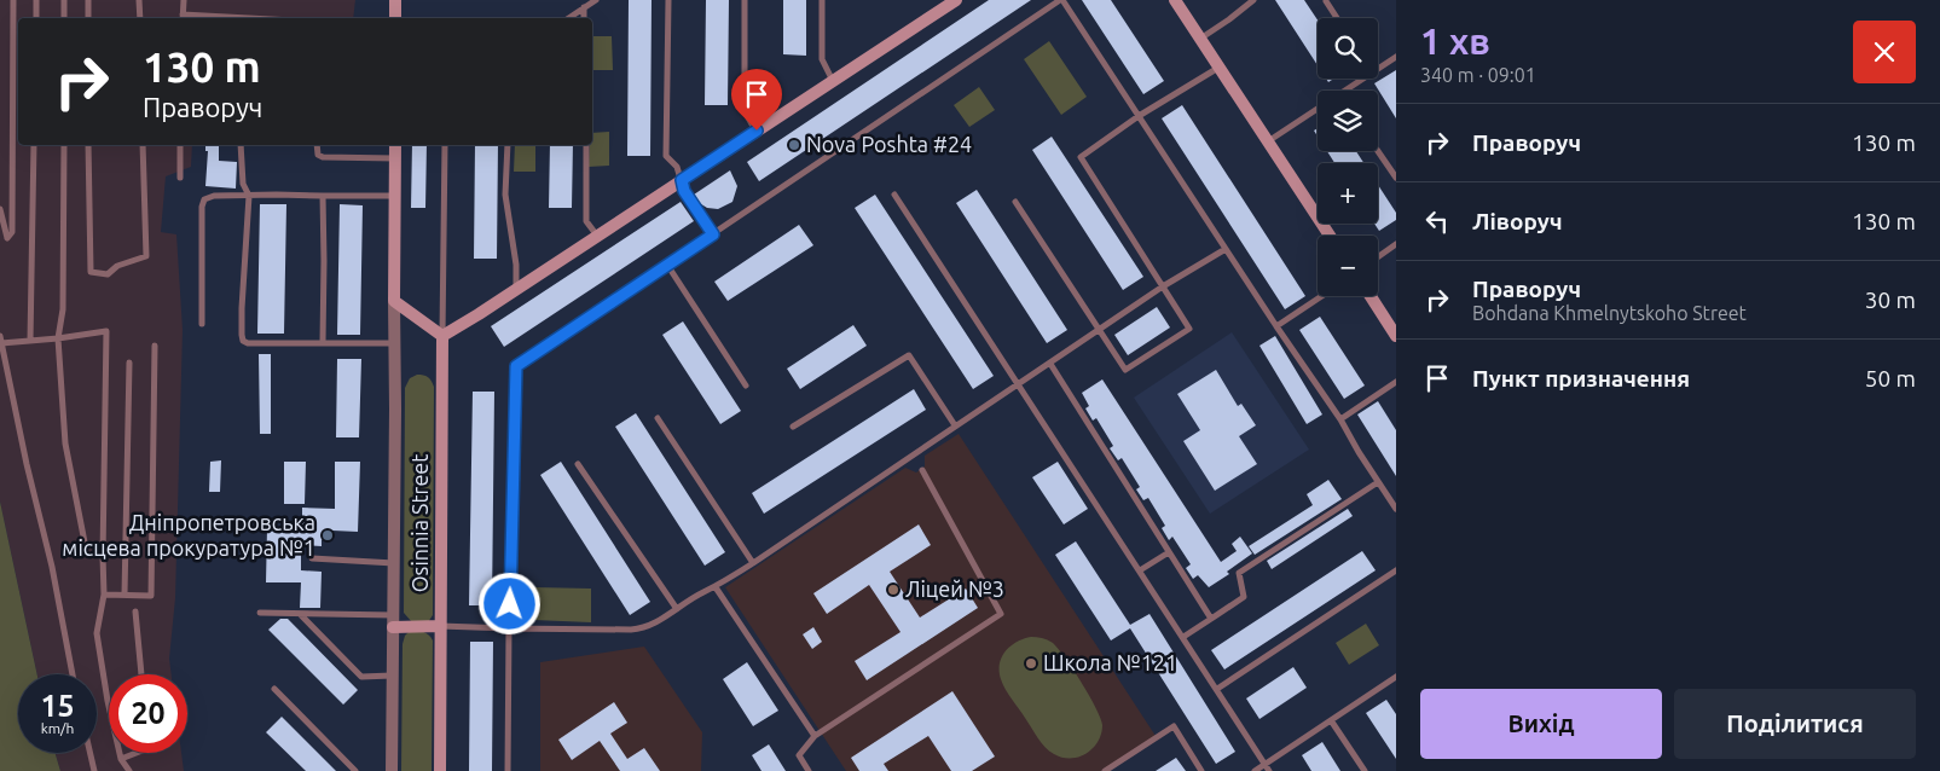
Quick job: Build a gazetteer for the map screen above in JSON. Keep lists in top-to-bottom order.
{
  "streets": {
    "street": ["Osinnia Street"]
  },
  "places": [
    "Nova Poshta #24",
    "Дніпропетровська місцева прокуратура №1",
    "Ліцей №3",
    "Школа №121"
  ],
  "page": {
    "heading": ["1 хв", "340 m · 09:01"],
    "map_buttons": ["+", "−"],
    "turn": ["130 m", "Праворуч"],
    "list": [
      {
        "name": "Праворуч",
        "value": "130 m"
      },
      {
        "name": "Ліворуч",
        "value": "130 m"
      },
      {
        "name": "Праворуч",
        "note": "Bohdana Khmelnytskoho Street",
        "value": "30 m"
      },
      {
        "name": "Пункт призначення",
        "value": "50 m"
      }
    ],
    "speed": "15 km/h",
    "limit": "20",
    "buttons": ["Вихід", "Поділитися"]
  }
}
